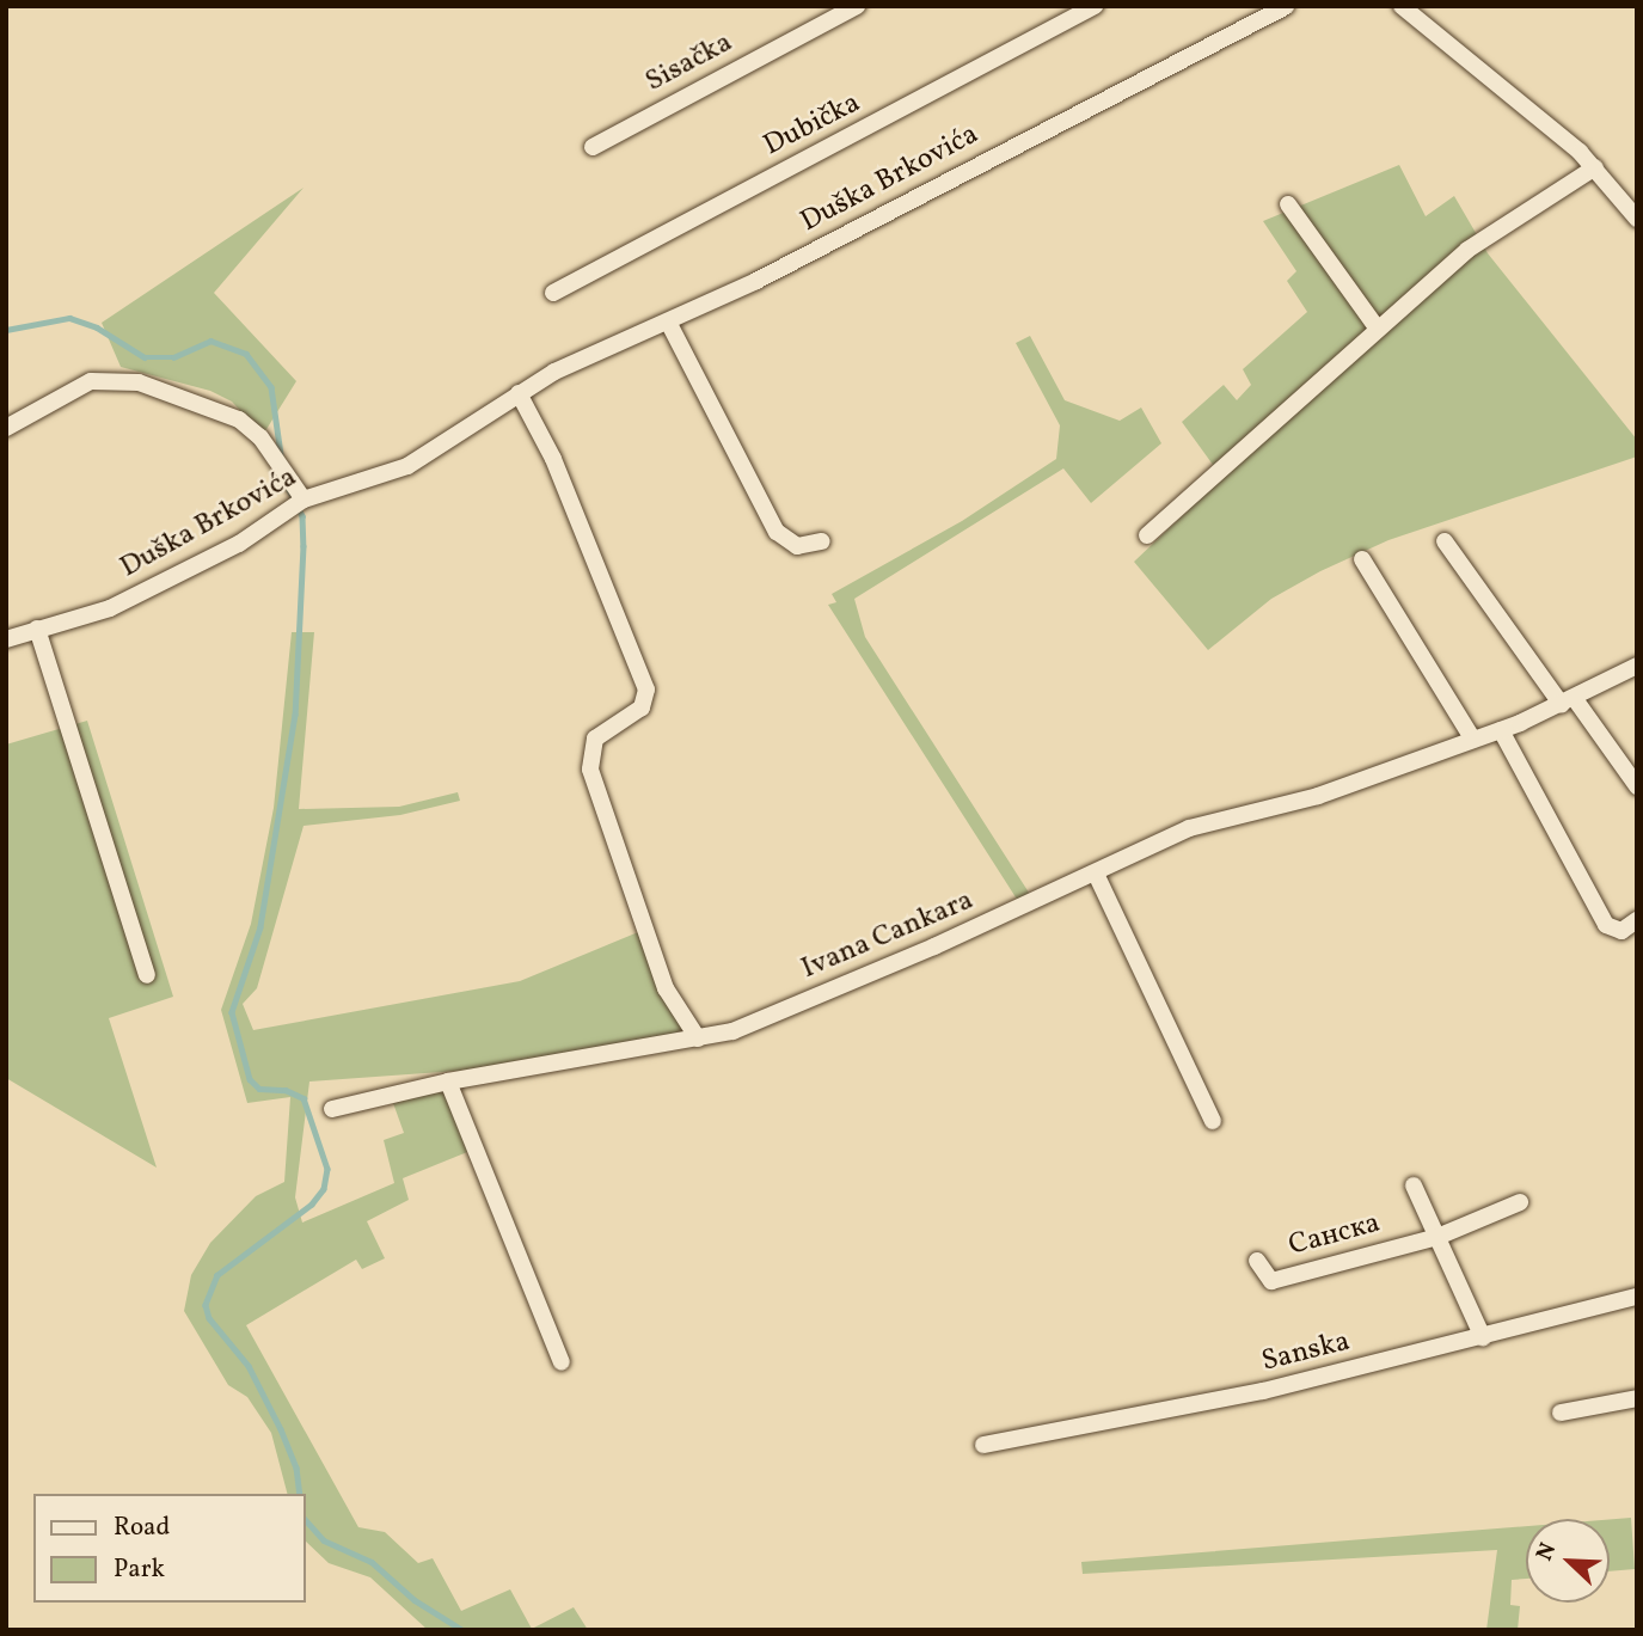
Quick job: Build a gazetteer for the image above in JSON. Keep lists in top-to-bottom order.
{
  "streets": {
    "street": [
      "Sisačka",
      "Dubička",
      "Duška Brkovića",
      "Ivana Cankara",
      "Санска",
      "Sanska"
    ]
  },
  "legend": ["Road", "Park"],
  "north": "top left"
}
